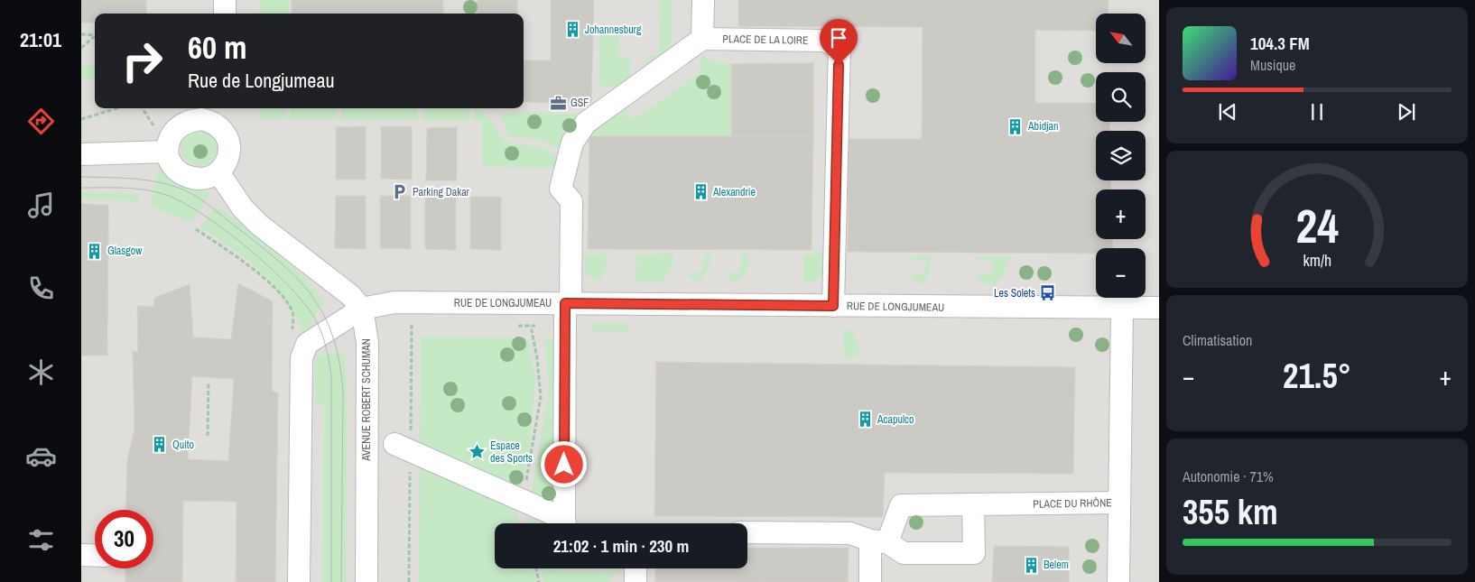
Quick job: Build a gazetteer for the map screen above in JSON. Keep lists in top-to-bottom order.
{
  "streets": {
    "street": [
      "PLACE DE LA LOIRE",
      "RUE DE LONGJUMEAU",
      "AVENUE ROBERT SCHUMAN",
      "PLACE DU RHÔNE"
    ]
  },
  "crossings": [
    ["PLACE DE LA LOIRE", "RUE DE LONGJUMEAU"],
    ["RUE DE LONGJUMEAU", "AVENUE ROBERT SCHUMAN"]
  ],
  "places": {
    "building": [
      "Johannesburg",
      "Abidjan",
      "Alexandrie",
      "Glasgow",
      "Acapulco",
      "Quito",
      "Belem"
    ],
    "office": ["GSF"],
    "parking": ["Parking Dakar"],
    "bus stop": ["Les Solets"],
    "place": ["Espace des Sports"]
  },
  "north": "top left",
  "page": {
    "tabs": "21:01",
    "map_buttons": ["+", "−"],
    "turn": ["60 m", "Rue de Longjumeau"],
    "song": ["104.3 FM", "Musique"],
    "tile": [
      "Climatisation",
      ["Autonomie · 71%", "355 km"]
    ],
    "heat": ["−", "21.5°", "+"],
    "limit": "30",
    "trip": "21:02 · 1 min · 230 m",
    "gauge": ["24", "km/h"]
  }
}
